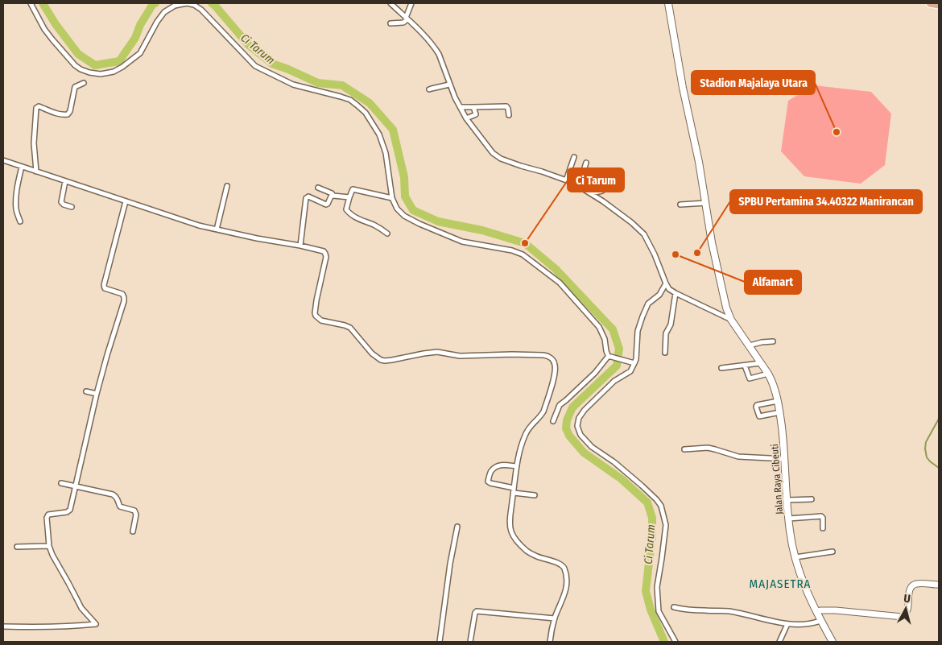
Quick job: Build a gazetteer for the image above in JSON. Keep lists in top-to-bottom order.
{
  "streets": {
    "main road": ["Jalan Raya Cibeuti"]
  },
  "districts": ["MAJASETRA"],
  "water": ["Ci Tarum"],
  "places": [
    "Stadion Majalaya Utara",
    "Ci Tarum",
    "SPBU Pertamina 34.40322 Manirancan",
    "Alfamart"
  ],
  "north": "top"
}
